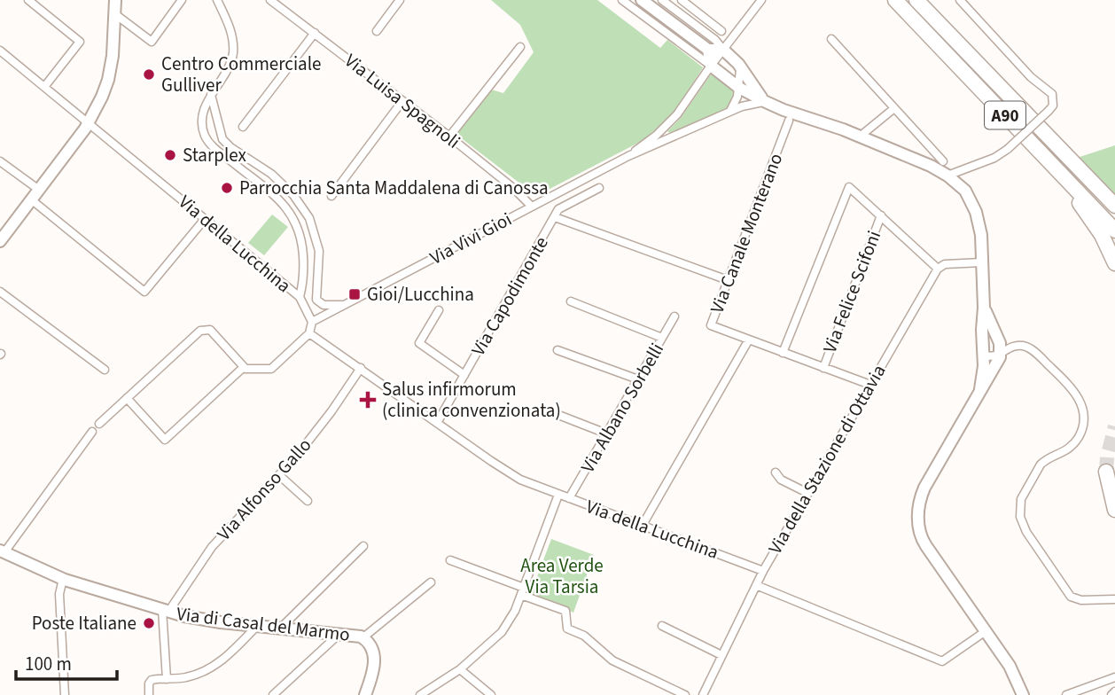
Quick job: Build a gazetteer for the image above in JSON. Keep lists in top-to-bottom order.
{
  "streets": {
    "highway": ["A90"],
    "street": [
      "Via Luisa Spagnoli",
      "Via Canale Monterano",
      "Via Vivi Gioi",
      "Via della Lucchina",
      "Via Felice Scifoni",
      "Via Capodimonte",
      "Via Albano Sorbelli",
      "Via della Stazione di Ottavia",
      "Via Alfonso Gallo",
      "Via di Casal del Marmo"
    ]
  },
  "crossings": [
    ["Via Luisa Spagnoli", "Via Vivi Gioi"],
    ["Via Canale Monterano", "Via Felice Scifoni"],
    ["Via Canale Monterano", "Via della Stazione di Ottavia"],
    ["Via Vivi Gioi", "Via della Lucchina"],
    ["Via della Lucchina", "Via Capodimonte"],
    ["Via della Lucchina", "Via Albano Sorbelli"],
    ["Via della Lucchina", "Via della Stazione di Ottavia"],
    ["Via della Lucchina", "Via Alfonso Gallo"],
    ["Via Alfonso Gallo", "Via di Casal del Marmo"]
  ],
  "parks": ["Area Verde Via Tarsia"],
  "places": {
    "other": [
      "Centro Commerciale Gulliver",
      "Starplex",
      "Parrocchia Santa Maddalena di Canossa",
      "Poste Italiane"
    ],
    "transit": ["Gioi/Lucchina"],
    "health": ["Salus infirmorum (clinica convenzionata)"]
  },
  "scale_bar": "100 m"
}
